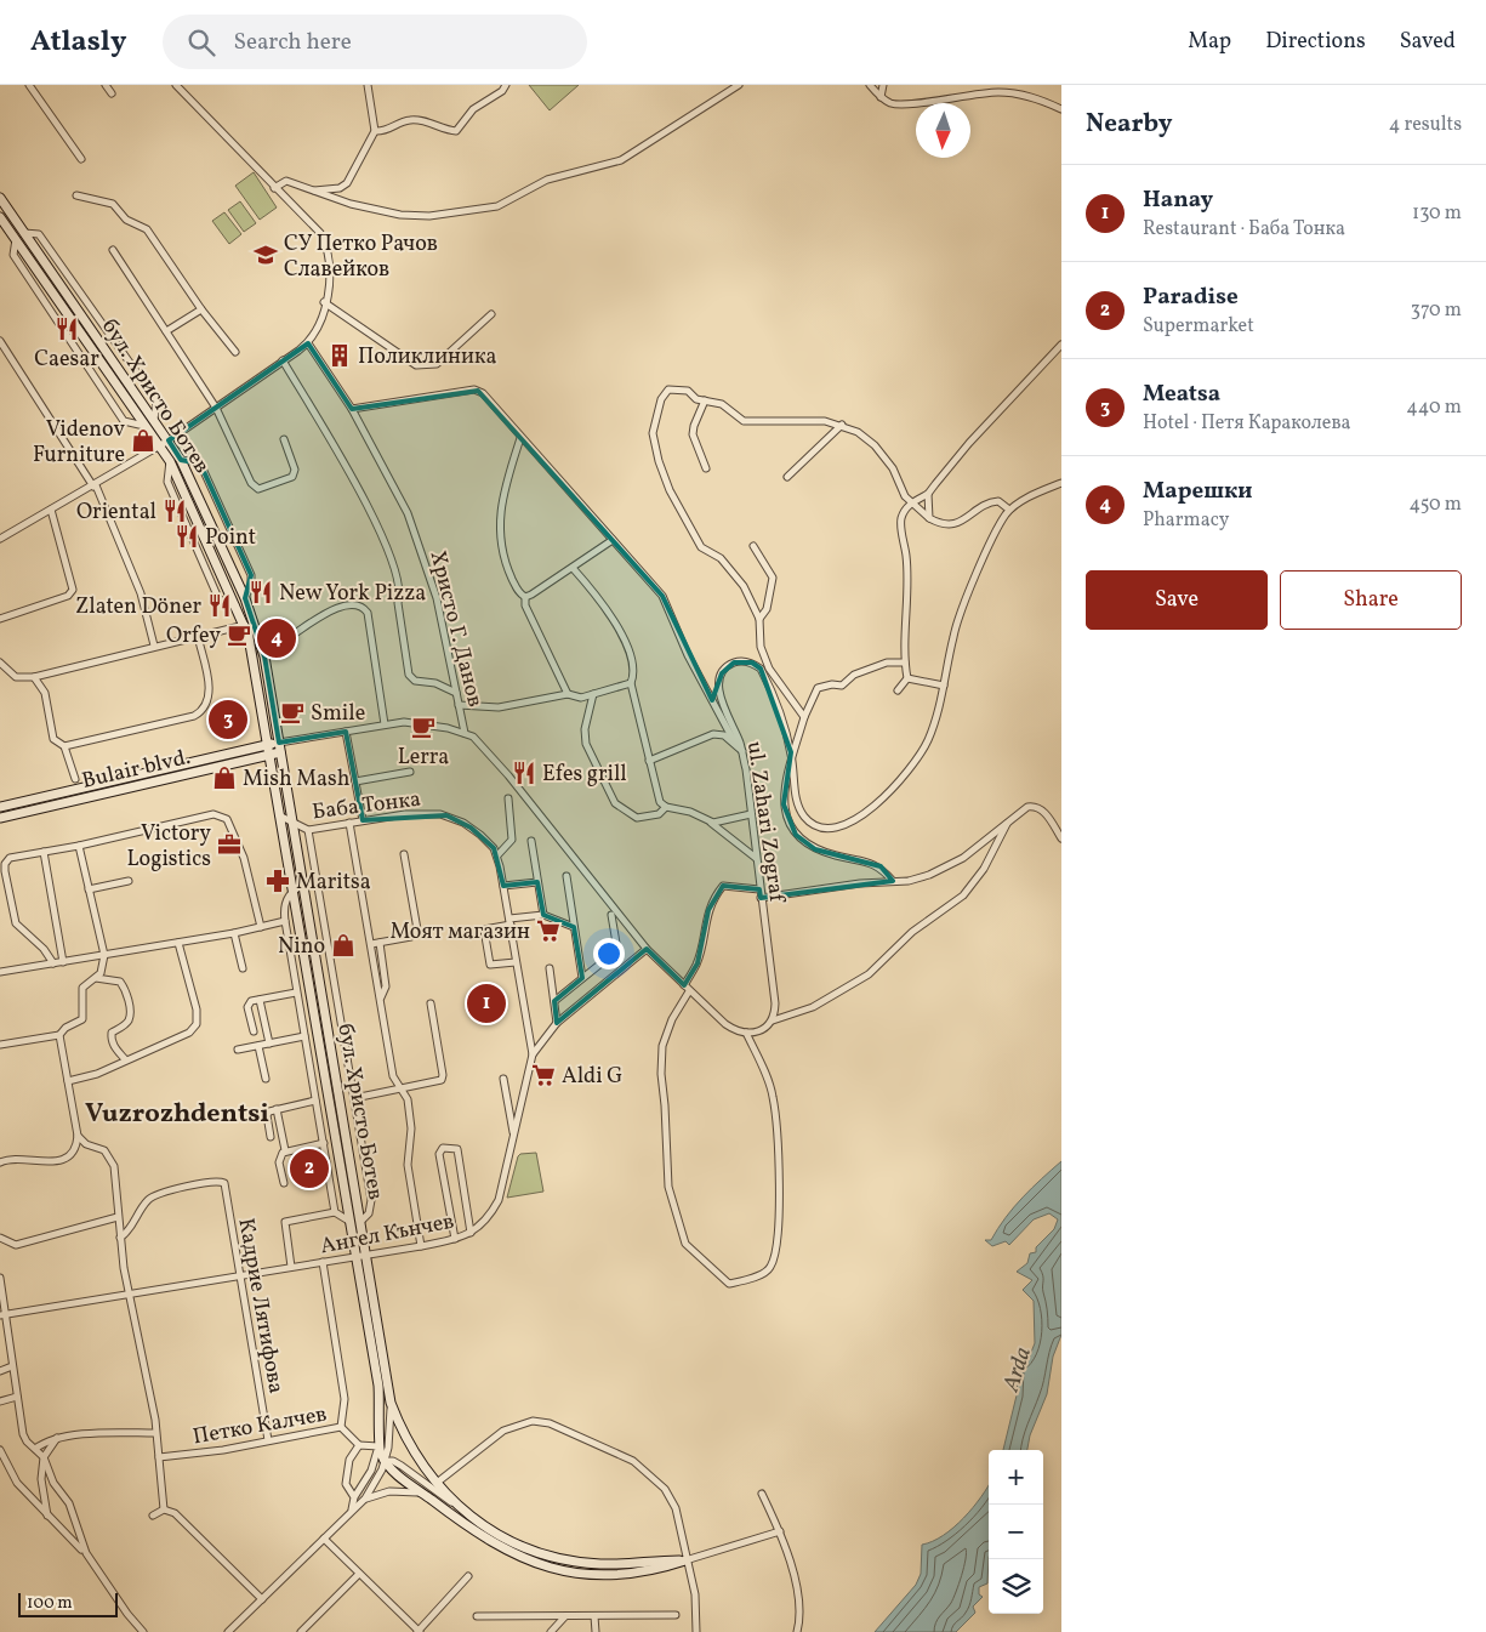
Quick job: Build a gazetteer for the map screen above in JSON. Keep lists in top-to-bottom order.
{
  "streets": {
    "main road": ["бул. Христо Ботев", "Bulair blvd."],
    "street": [
      "Христо Г. Данов",
      "Баба Тонка",
      "ul. Zahari Zograf",
      "Ангел Кънчев",
      "Кадрие Лятифова",
      "Петко Калчев"
    ]
  },
  "crossings": [
    ["бул. Христо Ботев", "Bulair blvd."],
    ["бул. Христо Ботев", "Баба Тонка"],
    ["бул. Христо Ботев", "Ангел Кънчев"],
    ["Ангел Кънчев", "Кадрие Лятифова"],
    ["Кадрие Лятифова", "Петко Калчев"]
  ],
  "districts": ["Vuzrozhdentsi"],
  "water": ["Arda"],
  "places": {
    "school or university": ["СУ Петко Рачов Славейков"],
    "restaurant": [
      "Caesar",
      "Oriental",
      "Point",
      "New York Pizza",
      "Zlaten Döner",
      "Efes grill"
    ],
    "building": ["Поликлиника"],
    "shop": ["Videnov Furniture", "Mish Mash", "Nino"],
    "cafe": ["Orfey", "Smile", "Lerra"],
    "office": ["Victory Logistics"],
    "pharmacy": ["Maritsa"],
    "supermarket": ["Моят магазин", "Aldi G"]
  },
  "scale_bar": "100 m",
  "north": "bottom",
  "page": {
    "header": "Atlasly",
    "search": "Search here",
    "nav": ["Map", "Directions", "Saved"],
    "heading": ["Nearby", "4 results"],
    "list": [
      {
        "mark": "1",
        "name": "Hanay",
        "note": "Restaurant · Баба Тонка",
        "value": "130 m"
      },
      {
        "mark": "2",
        "name": "Paradise",
        "note": "Supermarket",
        "value": "370 m"
      },
      {
        "mark": "3",
        "name": "Meatsa",
        "note": "Hotel · Петя Караколева",
        "value": "440 m"
      },
      {
        "mark": "4",
        "name": "Марешки",
        "note": "Pharmacy",
        "value": "450 m"
      }
    ],
    "buttons": ["Save", "Share"],
    "pins": [
      "4",
      "3",
      "1",
      "2"
    ],
    "map_buttons": ["+", "−"],
    "scale": "100 m"
  }
}
